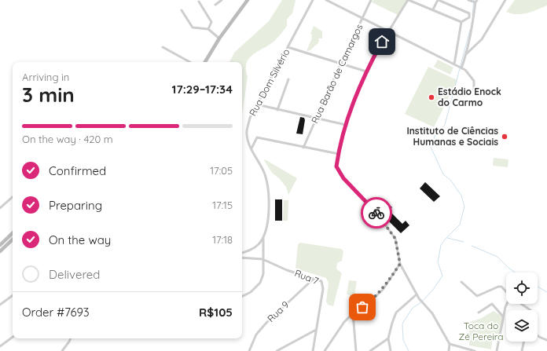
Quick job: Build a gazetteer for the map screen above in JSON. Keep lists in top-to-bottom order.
{
  "streets": {
    "street": [
      "Rua Barão de Camargos",
      "Rua Dom Silvério",
      "Rua 7",
      "Rua 9"
    ]
  },
  "crossings": [
    ["Rua 7", "Rua 9"]
  ],
  "parks": ["Toca do Zé Pereira"],
  "places": ["Estádio Enock do Carmo", "Instituto de Ciências Humanas e Sociais"],
  "page": {
    "heading": ["3 min", "Arriving in", "17:29–17:34"],
    "panel": ["Order #7693", "R$105"],
    "bar": "On the way · 420 m",
    "list": [
      ["Confirmed", "17:05"],
      ["Preparing", "17:15"],
      ["On the way", "17:18"],
      "Delivered"
    ]
  }
}
